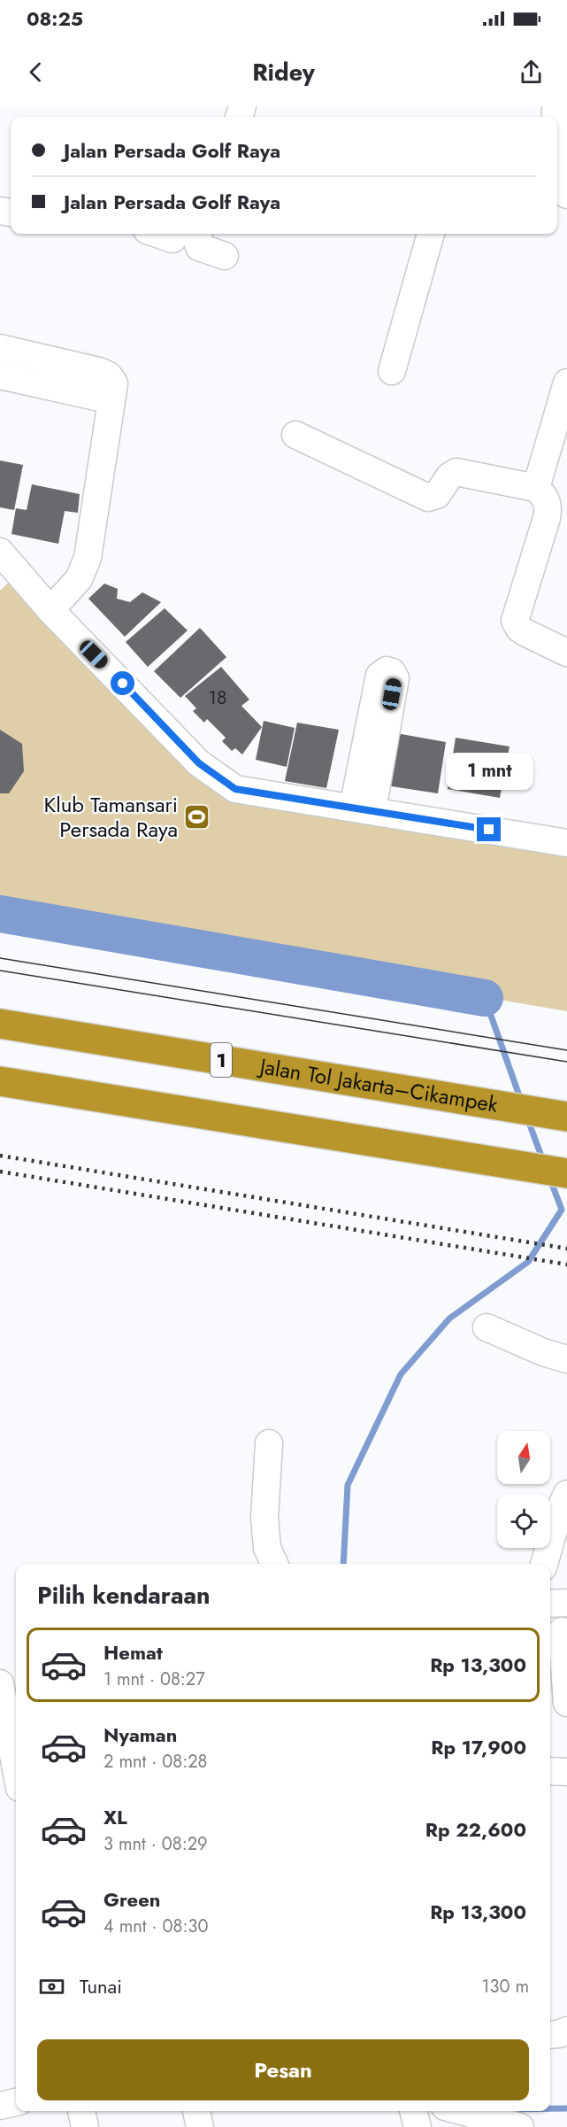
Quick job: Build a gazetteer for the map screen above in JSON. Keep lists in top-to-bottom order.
{
  "streets": {
    "highway": ["1", "Jalan Tol Jakarta–Cikampek"]
  },
  "places": {
    "sports": ["Klub Tamansari Persada Raya"]
  },
  "house_numbers": ["18"],
  "north": "top",
  "page": {
    "status": "08:25",
    "header": "Ridey",
    "banner": ["Jalan Persada Golf Raya", "Jalan Persada Golf Raya"],
    "bubble": "1 mnt",
    "heading": "Pilih kendaraan",
    "list": [
      {
        "name": "Hemat",
        "note": "1 mnt · 08:27",
        "value": "Rp 13,300"
      },
      {
        "name": "Nyaman",
        "note": "2 mnt · 08:28",
        "value": "Rp 17,900"
      },
      {
        "name": "XL",
        "note": "3 mnt · 08:29",
        "value": "Rp 22,600"
      },
      {
        "name": "Green",
        "note": "4 mnt · 08:30",
        "value": "Rp 13,300"
      }
    ],
    "pay": ["Tunai", "130 m"],
    "buttons": "Pesan"
  }
}
